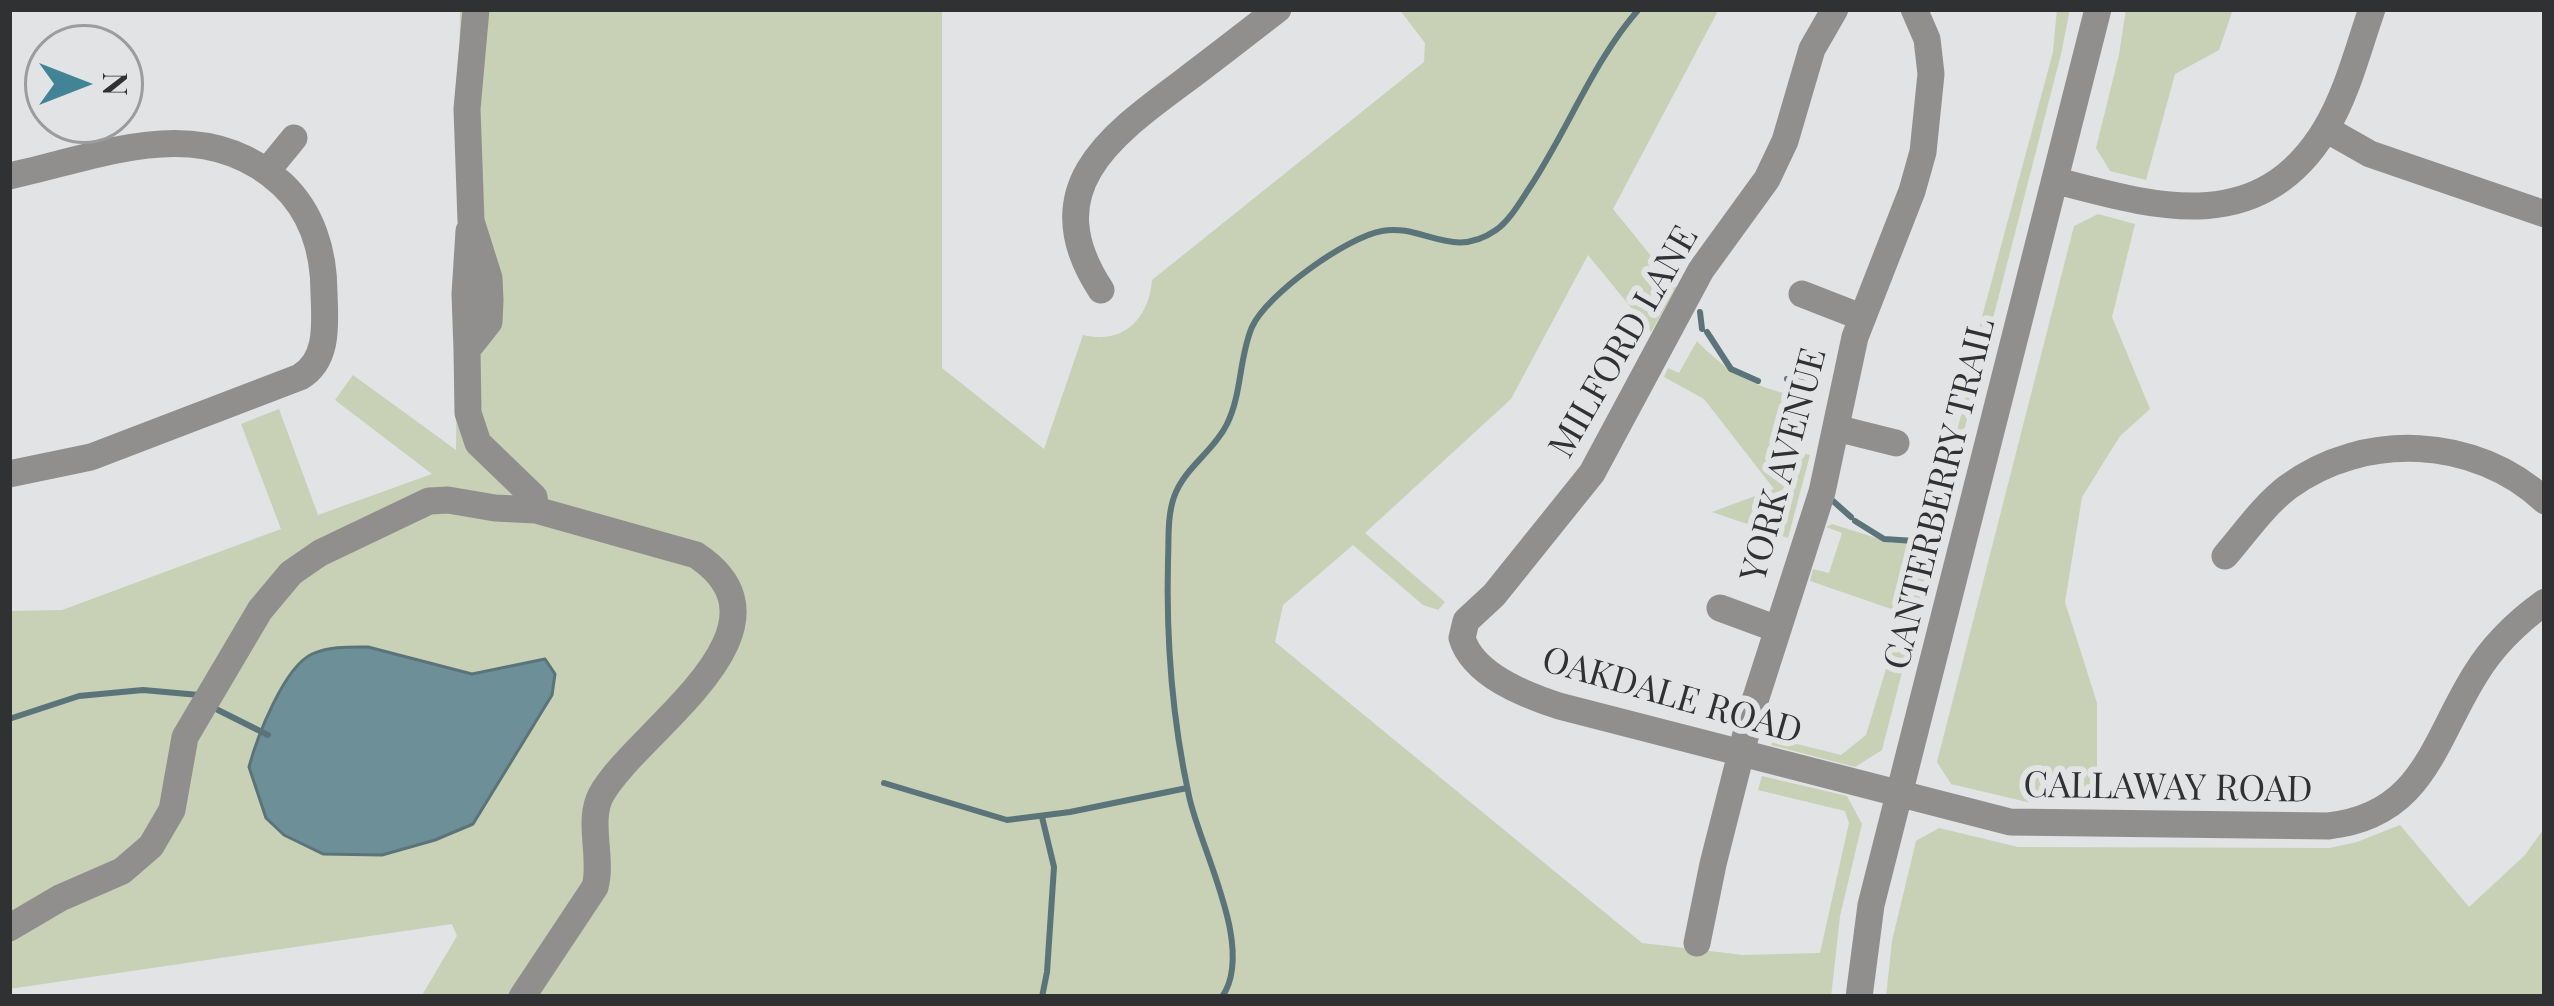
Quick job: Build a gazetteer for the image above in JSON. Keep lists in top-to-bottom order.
{
  "streets": {
    "street": [
      "MILFORD LANE",
      "YORK AVENUE",
      "CANTERBERRY TRAIL",
      "OAKDALE ROAD",
      "CALLAWAY ROAD"
    ]
  },
  "crossings": [
    ["MILFORD LANE", "OAKDALE ROAD"],
    ["YORK AVENUE", "OAKDALE ROAD"],
    ["CANTERBERRY TRAIL", "OAKDALE ROAD"],
    ["CANTERBERRY TRAIL", "CALLAWAY ROAD"],
    ["OAKDALE ROAD", "CALLAWAY ROAD"]
  ],
  "north": "right"
}
